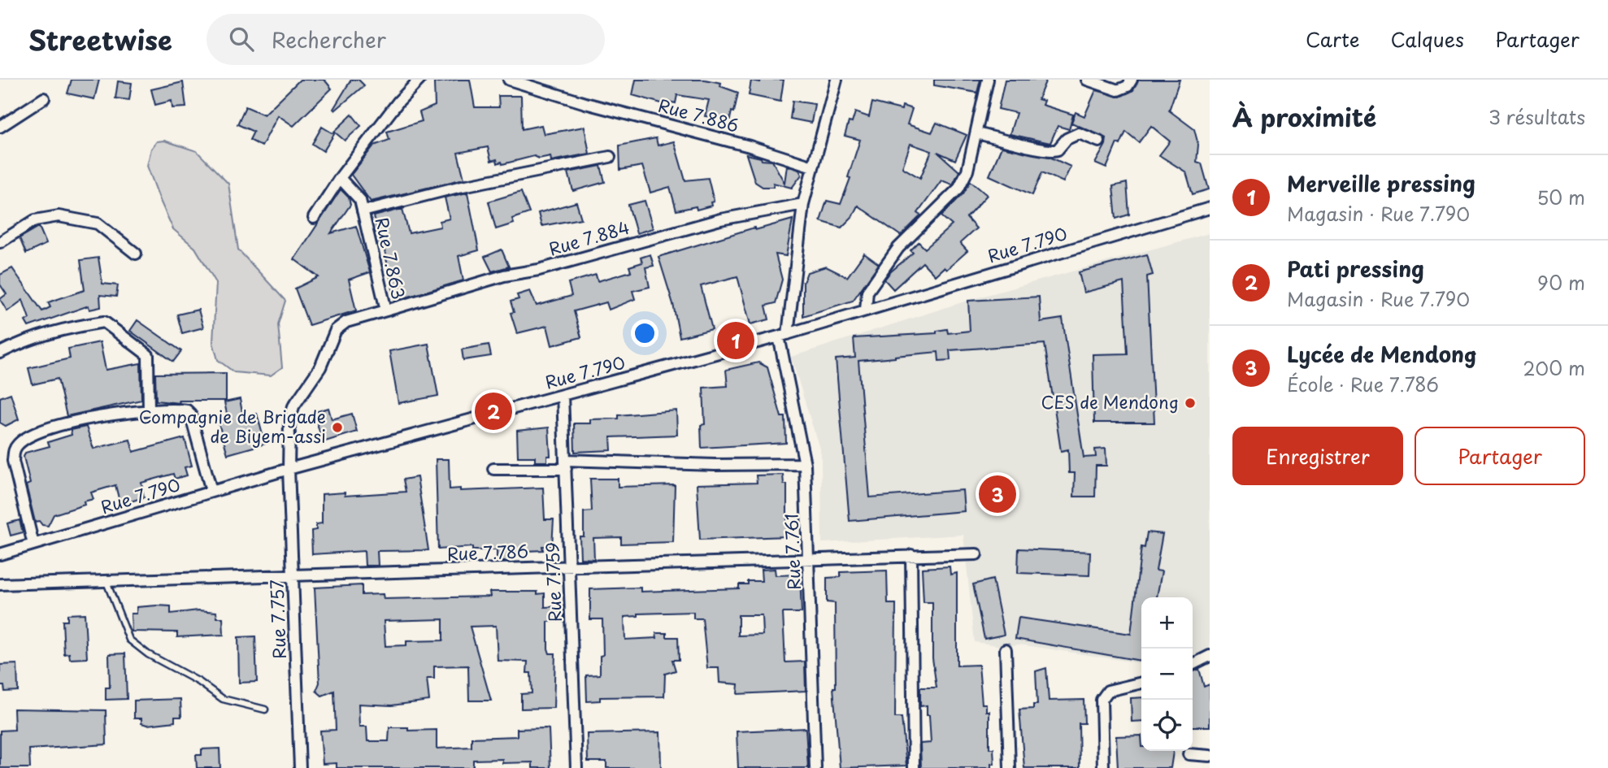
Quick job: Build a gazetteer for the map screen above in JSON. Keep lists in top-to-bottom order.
{
  "streets": {
    "street": [
      "Rue 7.886",
      "Rue 7.884",
      "Rue 7.790",
      "Rue 7.863",
      "Rue 7.761",
      "Rue 7.786",
      "Rue 7.759",
      "Rue 7.757"
    ]
  },
  "crossings": [
    ["Rue 7.886", "Rue 7.761"],
    ["Rue 7.884", "Rue 7.863"],
    ["Rue 7.884", "Rue 7.761"],
    ["Rue 7.790", "Rue 7.863"],
    ["Rue 7.790", "Rue 7.761"],
    ["Rue 7.790", "Rue 7.759"],
    ["Rue 7.790", "Rue 7.757"],
    ["Rue 7.863", "Rue 7.757"],
    ["Rue 7.761", "Rue 7.786"],
    ["Rue 7.786", "Rue 7.759"],
    ["Rue 7.786", "Rue 7.757"]
  ],
  "places": ["CES de Mendong", "Compagnie de Brigade de Biyem-assi"],
  "page": {
    "header": "Streetwise",
    "search": "Rechercher",
    "nav": ["Carte", "Calques", "Partager"],
    "heading": ["À proximité", "3 résultats"],
    "list": [
      {
        "mark": "1",
        "name": "Merveille pressing",
        "note": "Magasin · Rue 7.790",
        "value": "50 m"
      },
      {
        "mark": "2",
        "name": "Pati pressing",
        "note": "Magasin · Rue 7.790",
        "value": "90 m"
      },
      {
        "mark": "3",
        "name": "Lycée de Mendong",
        "note": "École · Rue 7.786",
        "value": "200 m"
      }
    ],
    "pins": ["1", "2", "3"],
    "buttons": ["Enregistrer", "Partager"],
    "map_buttons": ["+", "−"]
  }
}
